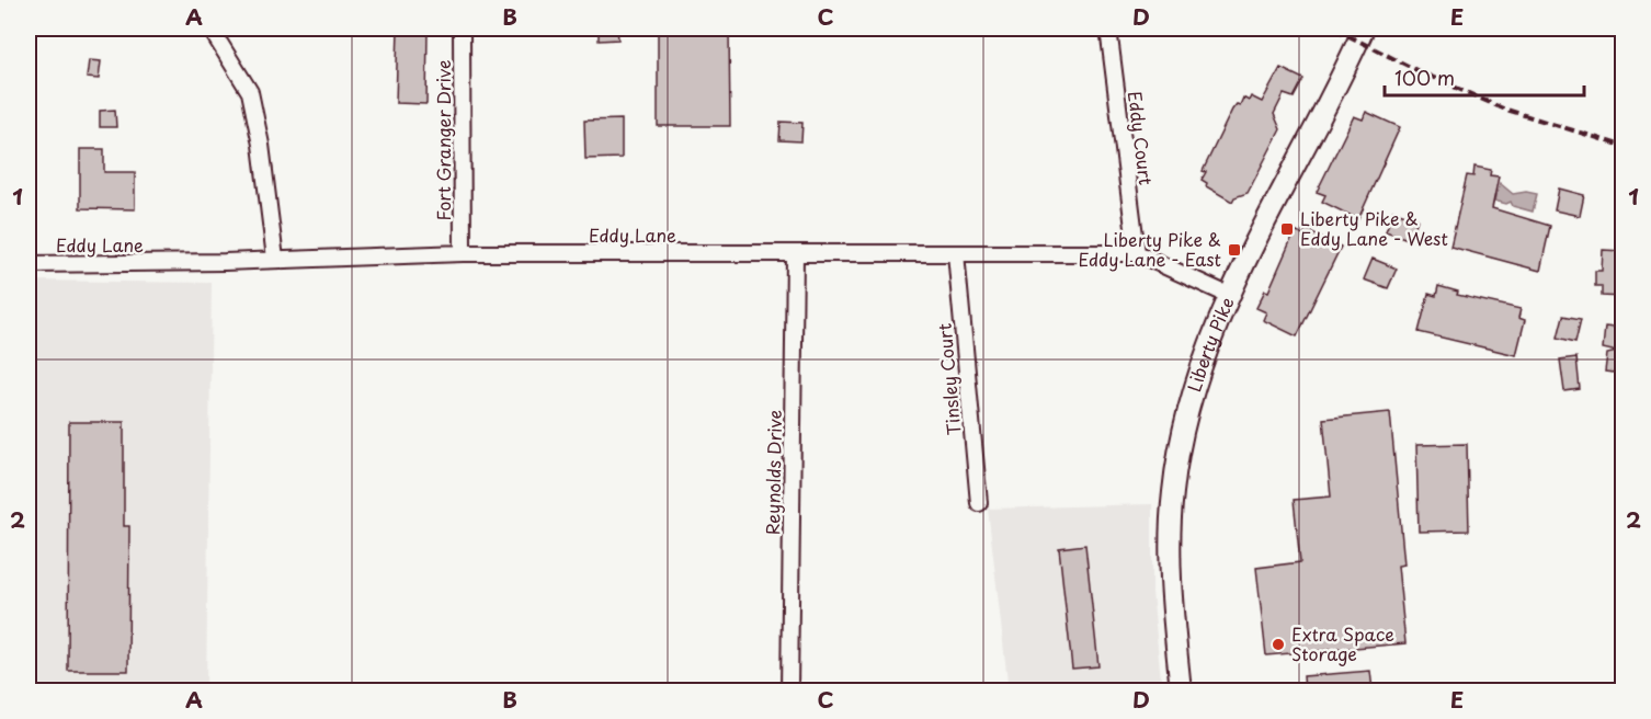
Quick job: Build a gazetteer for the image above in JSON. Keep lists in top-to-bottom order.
{
  "streets": {
    "street": [
      "Eddy Court",
      "Fort Granger Drive",
      "Eddy Lane",
      "Liberty Pike",
      "Tinsley Court",
      "Reynolds Drive"
    ]
  },
  "crossings": [
    ["Eddy Court", "Eddy Lane"],
    ["Fort Granger Drive", "Eddy Lane"],
    ["Eddy Lane", "Liberty Pike"],
    ["Eddy Lane", "Tinsley Court"],
    ["Eddy Lane", "Reynolds Drive"]
  ],
  "places": {
    "transit": ["Liberty Pike & Eddy Lane - West", "Liberty Pike & Eddy Lane - East"],
    "other": ["Extra Space Storage"]
  },
  "scale_bar": "100 m",
  "grid": {
    "columns": [
      "A",
      "B",
      "C",
      "D",
      "E"
    ],
    "rows": ["1", "2"]
  }
}
